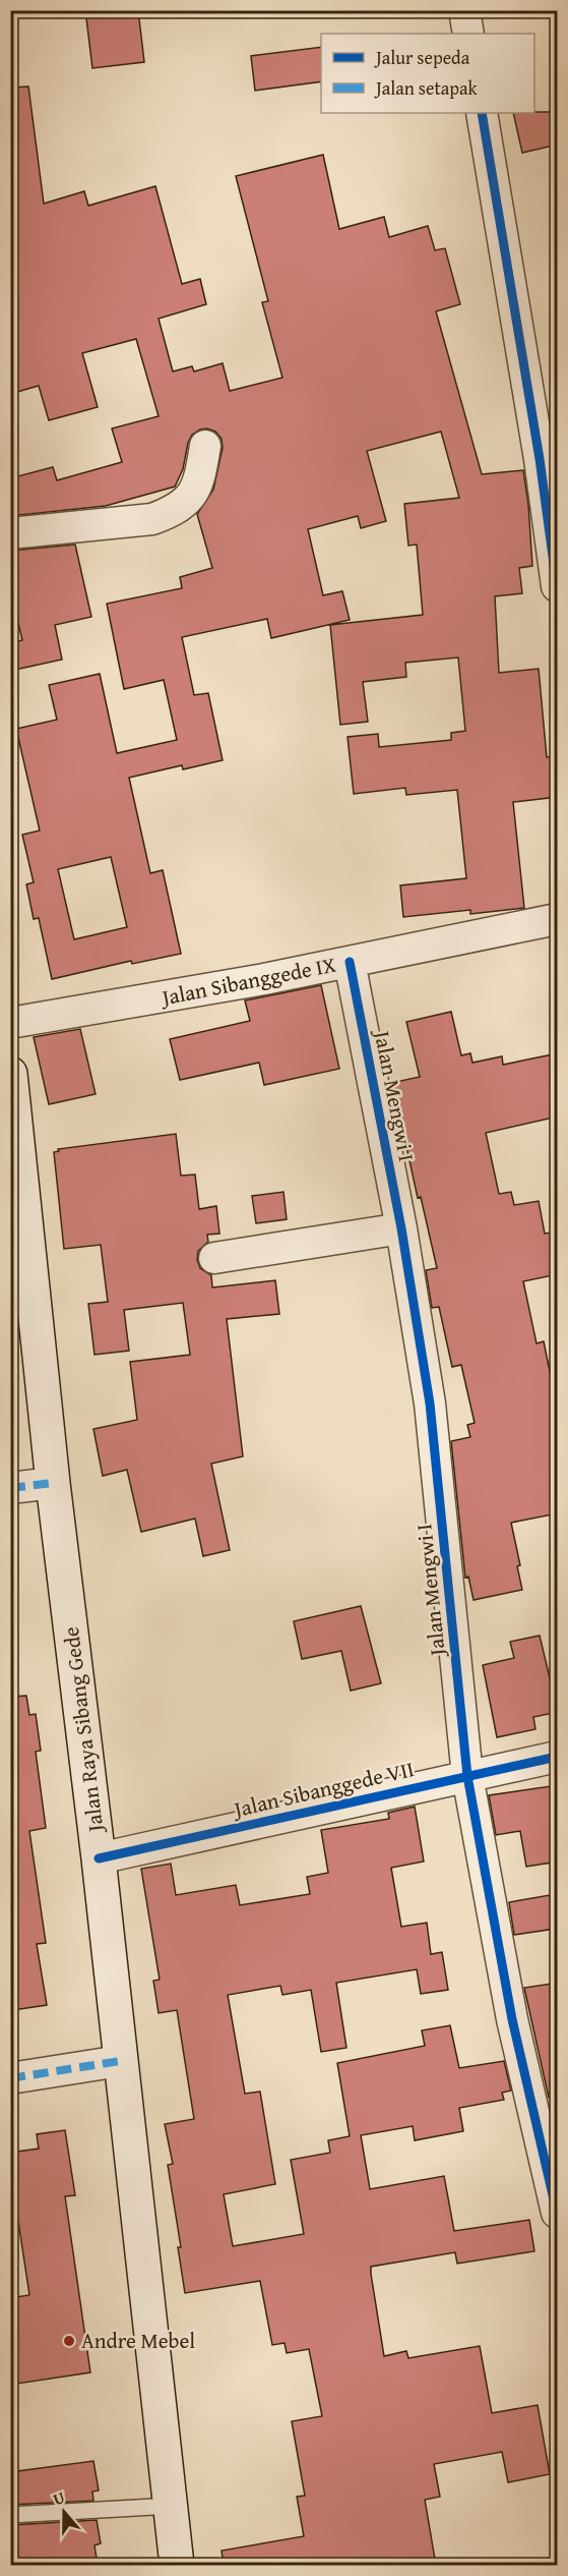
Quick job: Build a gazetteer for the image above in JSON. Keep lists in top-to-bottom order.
{
  "streets": {
    "main road": ["Jalan Raya Sibang Gede"],
    "street": ["Jalan Sibanggede IX", "Jalan Mengwi I", "Jalan Sibanggede VII"]
  },
  "crossings": [
    ["Jalan Sibanggede IX", "Jalan Mengwi I"],
    ["Jalan Mengwi I", "Jalan Sibanggede VII"],
    ["Jalan Raya Sibang Gede", "Jalan Sibanggede VII"]
  ],
  "places": ["Andre Mebel"],
  "legend": ["Jalur sepeda", "Jalan setapak"],
  "north": "top"
}
